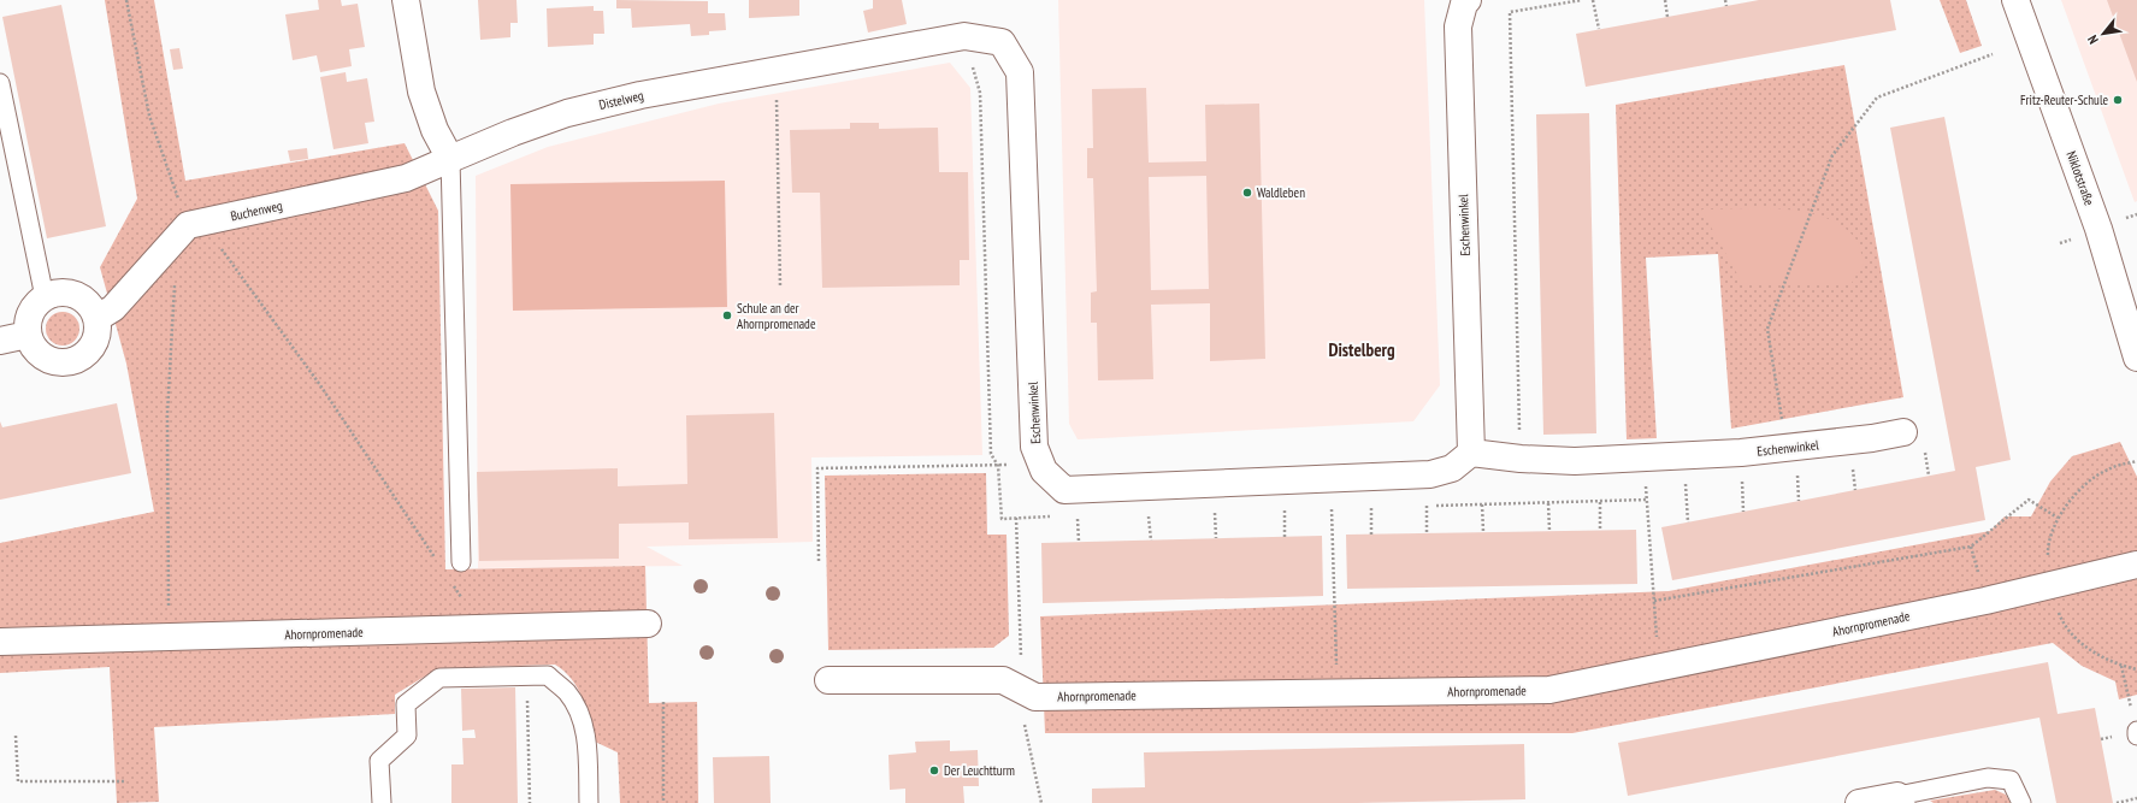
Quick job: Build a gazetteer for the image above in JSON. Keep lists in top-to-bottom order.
{
  "streets": {
    "street": [
      "Distelweg",
      "Niklotstraße",
      "Buchenweg",
      "Eschenwinkel",
      "Ahornpromenade"
    ]
  },
  "crossings": [
    ["Distelweg", "Buchenweg"],
    ["Distelweg", "Eschenwinkel"]
  ],
  "districts": ["Distelberg"],
  "places": [
    "Fritz-Reuter-Schule",
    "Waldleben",
    "Schule an der Ahornpromenade",
    "Der Leuchtturm"
  ],
  "north": "bottom left"
}
